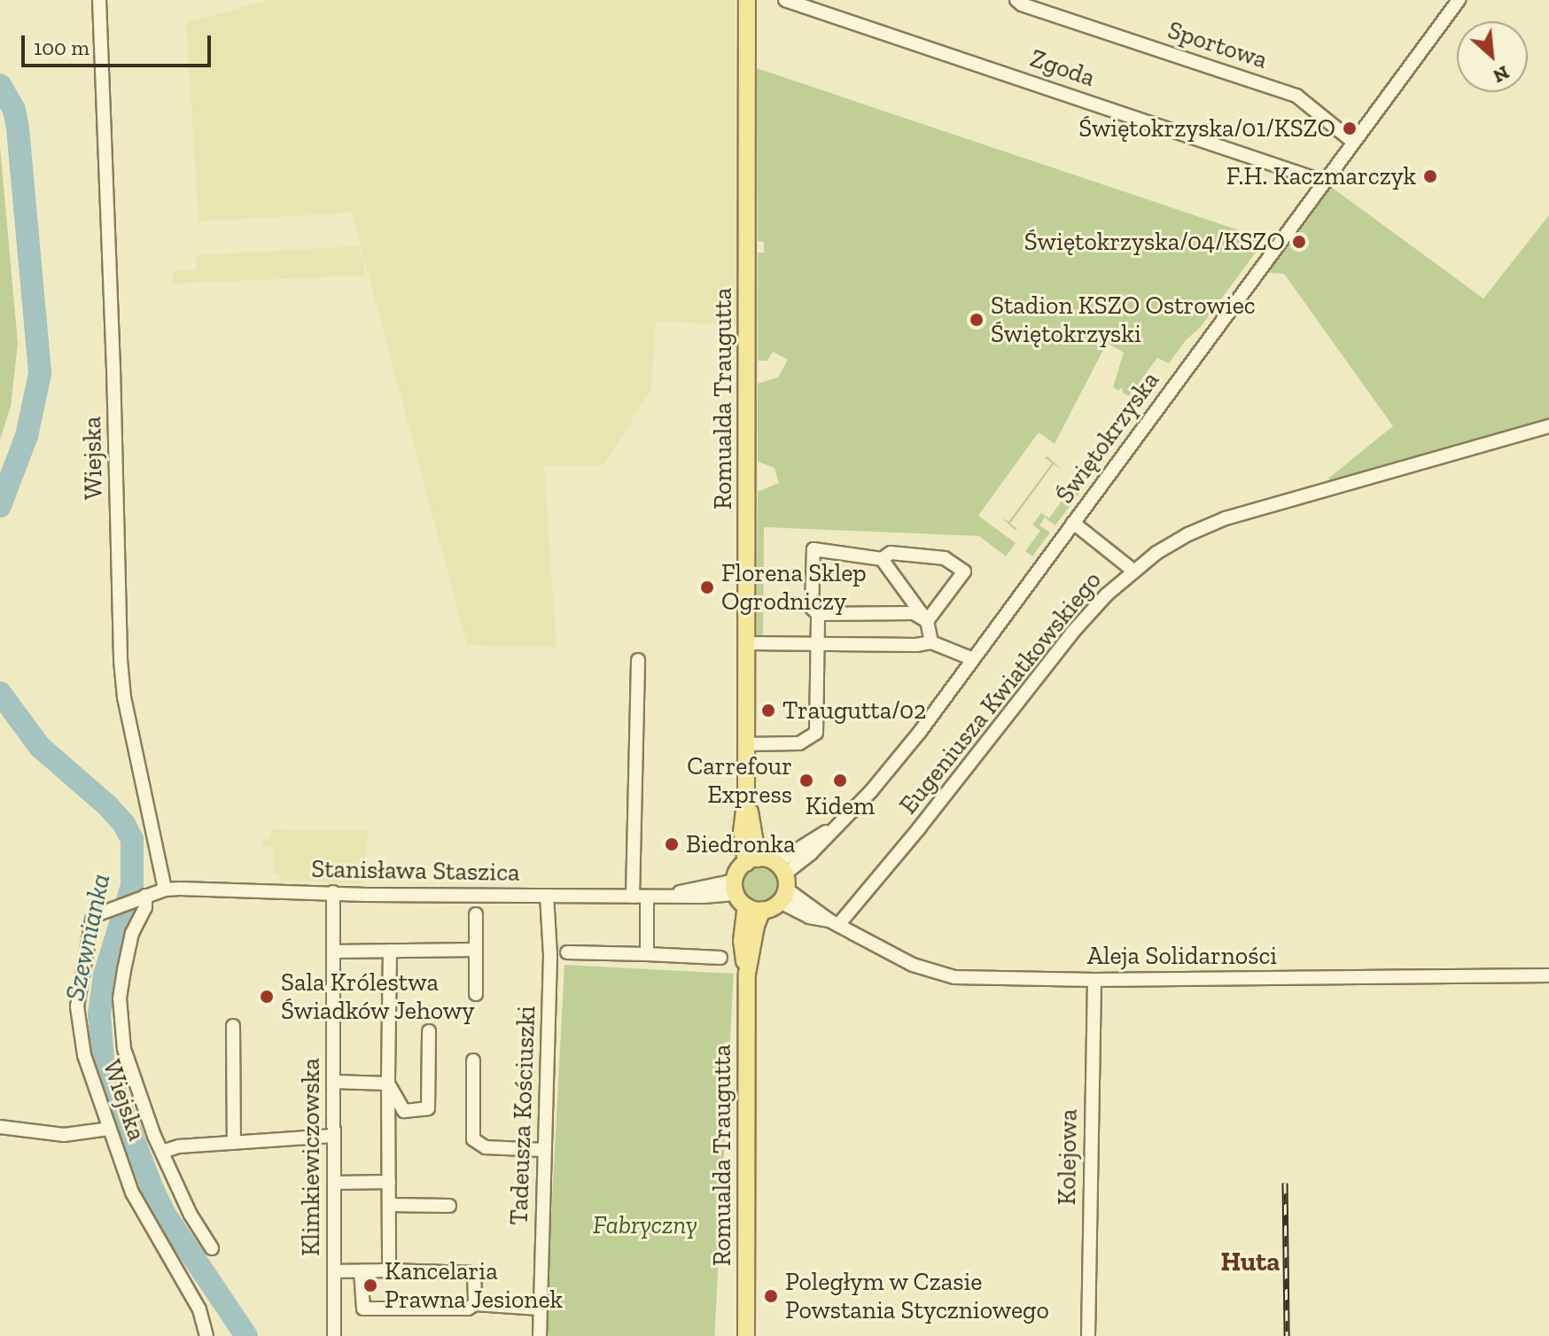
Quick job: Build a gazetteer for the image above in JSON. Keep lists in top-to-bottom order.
{
  "streets": {
    "main road": ["Romualda Traugutta"],
    "street": [
      "Sportowa",
      "Zgoda",
      "Świętokrzyska",
      "Wiejska",
      "Eugeniusza Kwiatkowskiego",
      "Stanisława Staszica",
      "Aleja Solidarności",
      "Tadeusza Kościuszki",
      "Klimkiewiczowska",
      "Kolejowa"
    ]
  },
  "crossings": [
    ["Sportowa", "Świętokrzyska"],
    ["Zgoda", "Świętokrzyska"],
    ["Romualda Traugutta", "Stanisława Staszica"],
    ["Świętokrzyska", "Aleja Solidarności"],
    ["Wiejska", "Stanisława Staszica"],
    ["Eugeniusza Kwiatkowskiego", "Aleja Solidarności"],
    ["Stanisława Staszica", "Tadeusza Kościuszki"],
    ["Stanisława Staszica", "Klimkiewiczowska"],
    ["Aleja Solidarności", "Kolejowa"]
  ],
  "districts": ["Huta"],
  "water": ["Szewnianka"],
  "parks": ["Fabryczny"],
  "places": [
    "Świętokrzyska/01/KSZO",
    "F.H. Kaczmarczyk",
    "Świętokrzyska/04/KSZO",
    "Stadion KSZO Ostrowiec Świętokrzyski",
    "Florena Sklep Ogrodniczy",
    "Traugutta/02",
    "Carrefour Express",
    "Kidem",
    "Biedronka",
    "Sala Królestwa Świadków Jehowy",
    "Kancelaria Prawna Jesionek",
    "Poległym w Czasie Powstania Styczniowego"
  ],
  "scale_bar": "100 m",
  "north": "bottom right"
}
